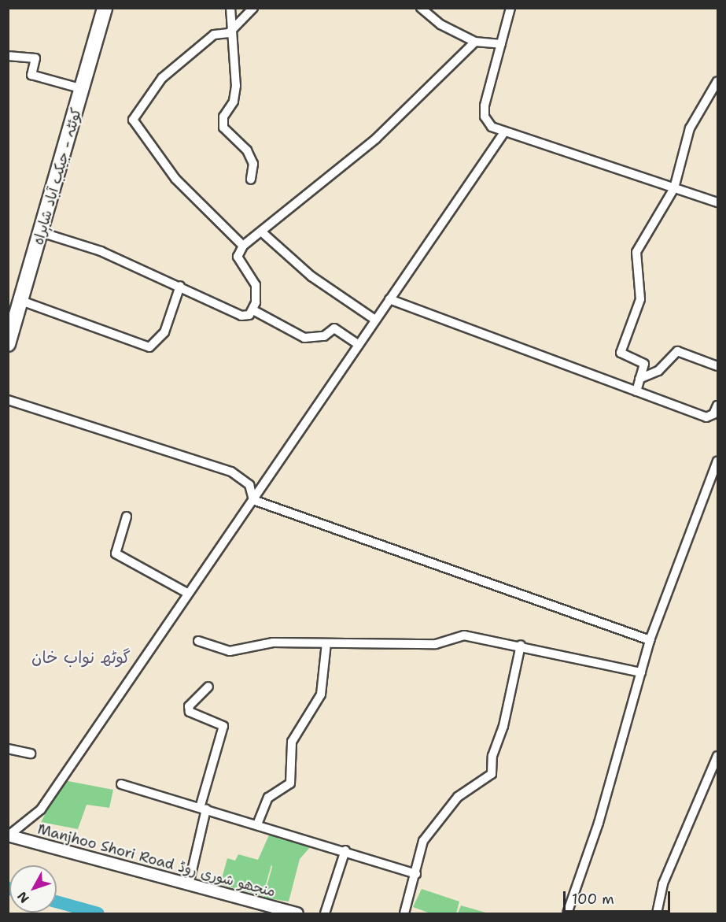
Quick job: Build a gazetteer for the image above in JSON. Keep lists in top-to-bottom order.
{
  "streets": {
    "highway": ["کوئٹہ - جیکب آباد شاہراہ"],
    "street": ["Manjhoo Shori Road منجھو شوری روڈ"]
  },
  "districts": ["گوٹھ نواب خان"],
  "scale_bar": "100 m",
  "north": "bottom left"
}
